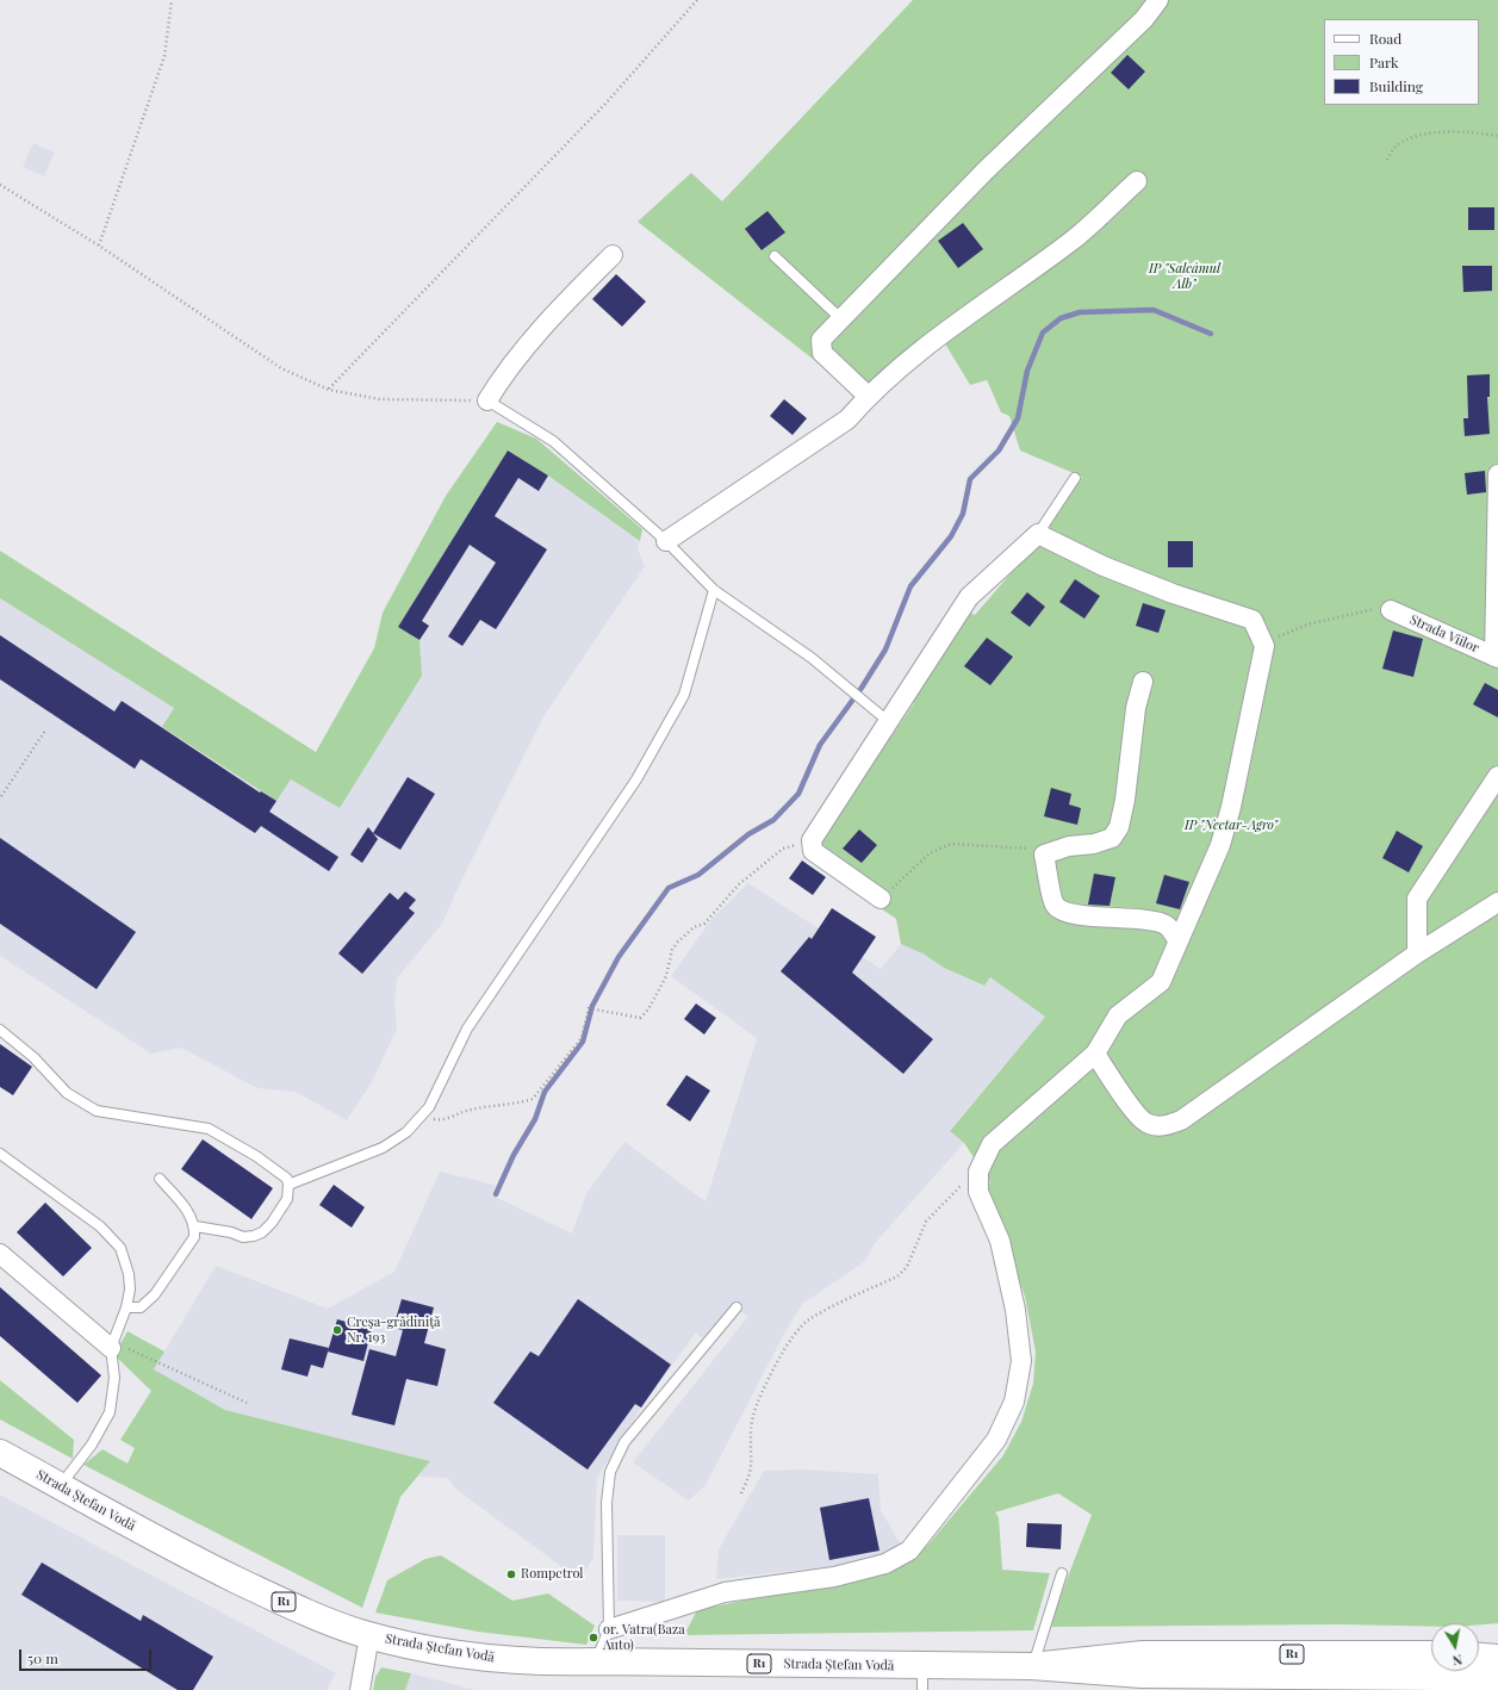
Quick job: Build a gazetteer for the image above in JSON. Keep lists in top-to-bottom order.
{
  "streets": {
    "highway": ["Strada Ștefan Vodă", "R1"],
    "street": ["Strada Viilor"]
  },
  "crossings": [
    ["Strada Ștefan Vodă", "R1"]
  ],
  "parks": ["IP \"Salcâmul Alb\"", "IP \"Nectar-Agro\""],
  "places": ["Creşa-grădiniţă Nr. 193", "Rompetrol", "or. Vatra(Baza Auto)"],
  "legend": ["Road", "Park", "Building"],
  "scale_bar": "50 m",
  "north": "bottom"
}
